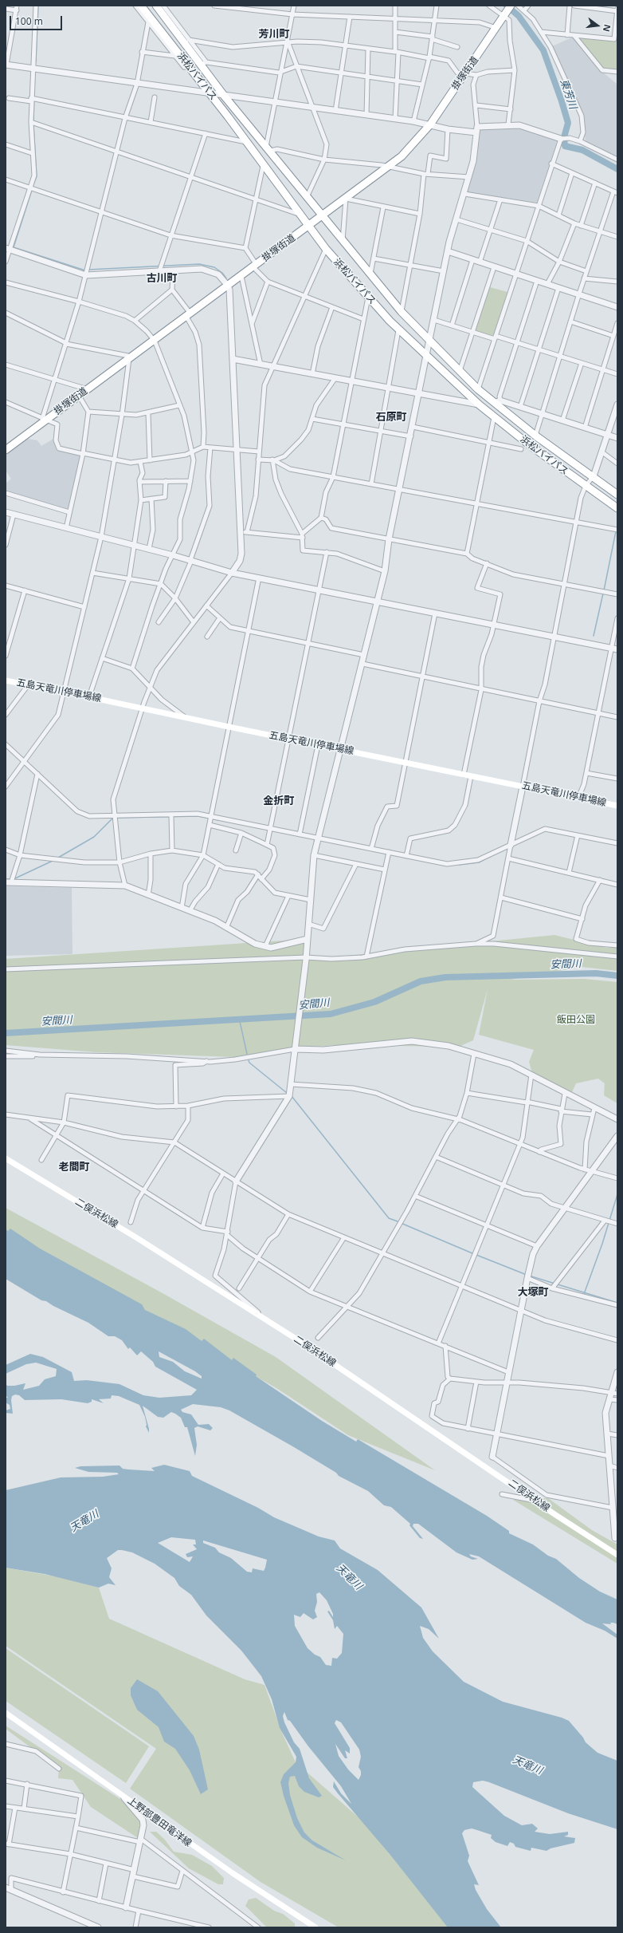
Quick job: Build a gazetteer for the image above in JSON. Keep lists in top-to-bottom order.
{
  "streets": {
    "highway": ["掛塚街道", "浜松バイパス"],
    "main road": ["五島天竜川停車場線", "二俣浜松線", "上野部豊田竜洋線"]
  },
  "crossings": [
    ["掛塚街道", "浜松バイパス"]
  ],
  "districts": [
    "芳川町",
    "古川町",
    "石原町",
    "金折町",
    "老間町",
    "大塚町"
  ],
  "water": ["東芳川", "安間川", "天竜川"],
  "parks": ["飯田公園"],
  "scale_bar": "100 m",
  "north": "right"
}
